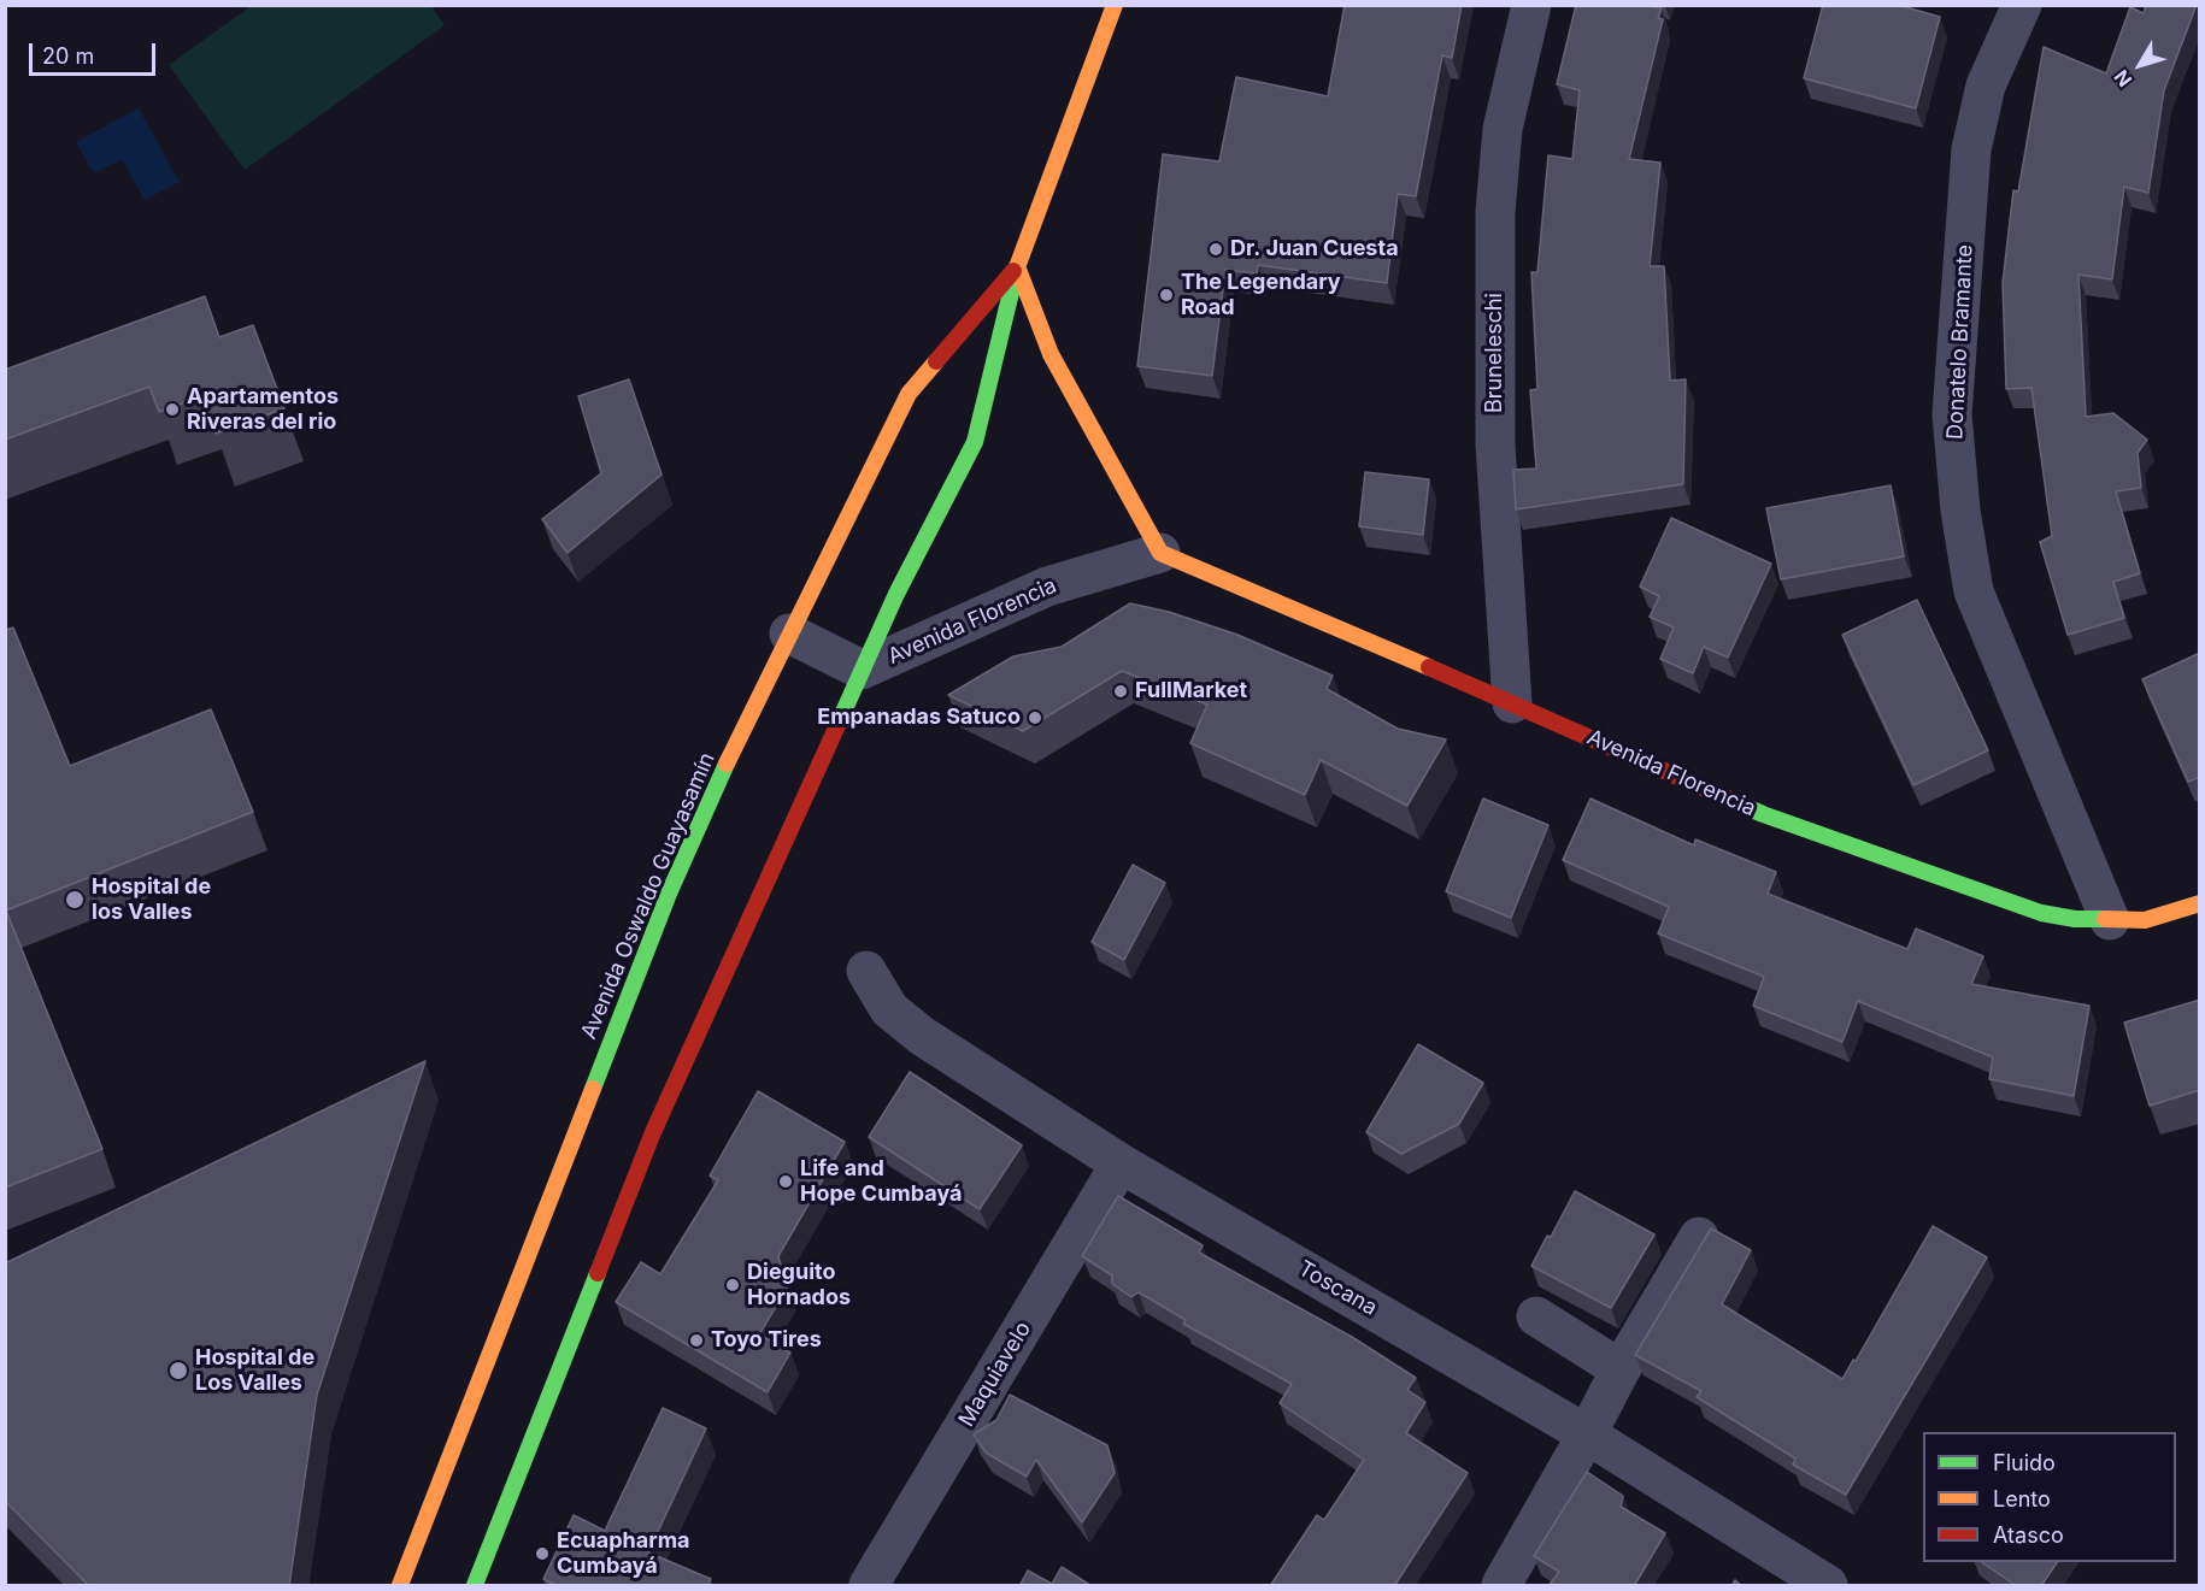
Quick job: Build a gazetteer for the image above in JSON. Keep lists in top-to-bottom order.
{
  "streets": {
    "main road": ["Avenida Florencia", "Avenida Oswaldo Guayasamín"],
    "street": [
      "Donatelo Bramante",
      "Bruneleschi",
      "Toscana",
      "Maquiavelo"
    ]
  },
  "crossings": [
    ["Donatelo Bramante", "Avenida Florencia"],
    ["Bruneleschi", "Avenida Florencia"],
    ["Avenida Florencia", "Avenida Oswaldo Guayasamín"],
    ["Toscana", "Maquiavelo"]
  ],
  "places": [
    "Dr. Juan Cuesta",
    "The Legendary Road",
    "Apartamentos Riveras del rio",
    "FullMarket",
    "Empanadas Satuco",
    "Hospital de los Valles",
    "Life and Hope Cumbayá",
    "Dieguito Hornados",
    "Toyo Tires",
    "Hospital de Los Valles",
    "Ecuapharma Cumbayá"
  ],
  "legend": ["Fluido", "Lento", "Atasco"],
  "scale_bar": "20 m",
  "north": "bottom left"
}
